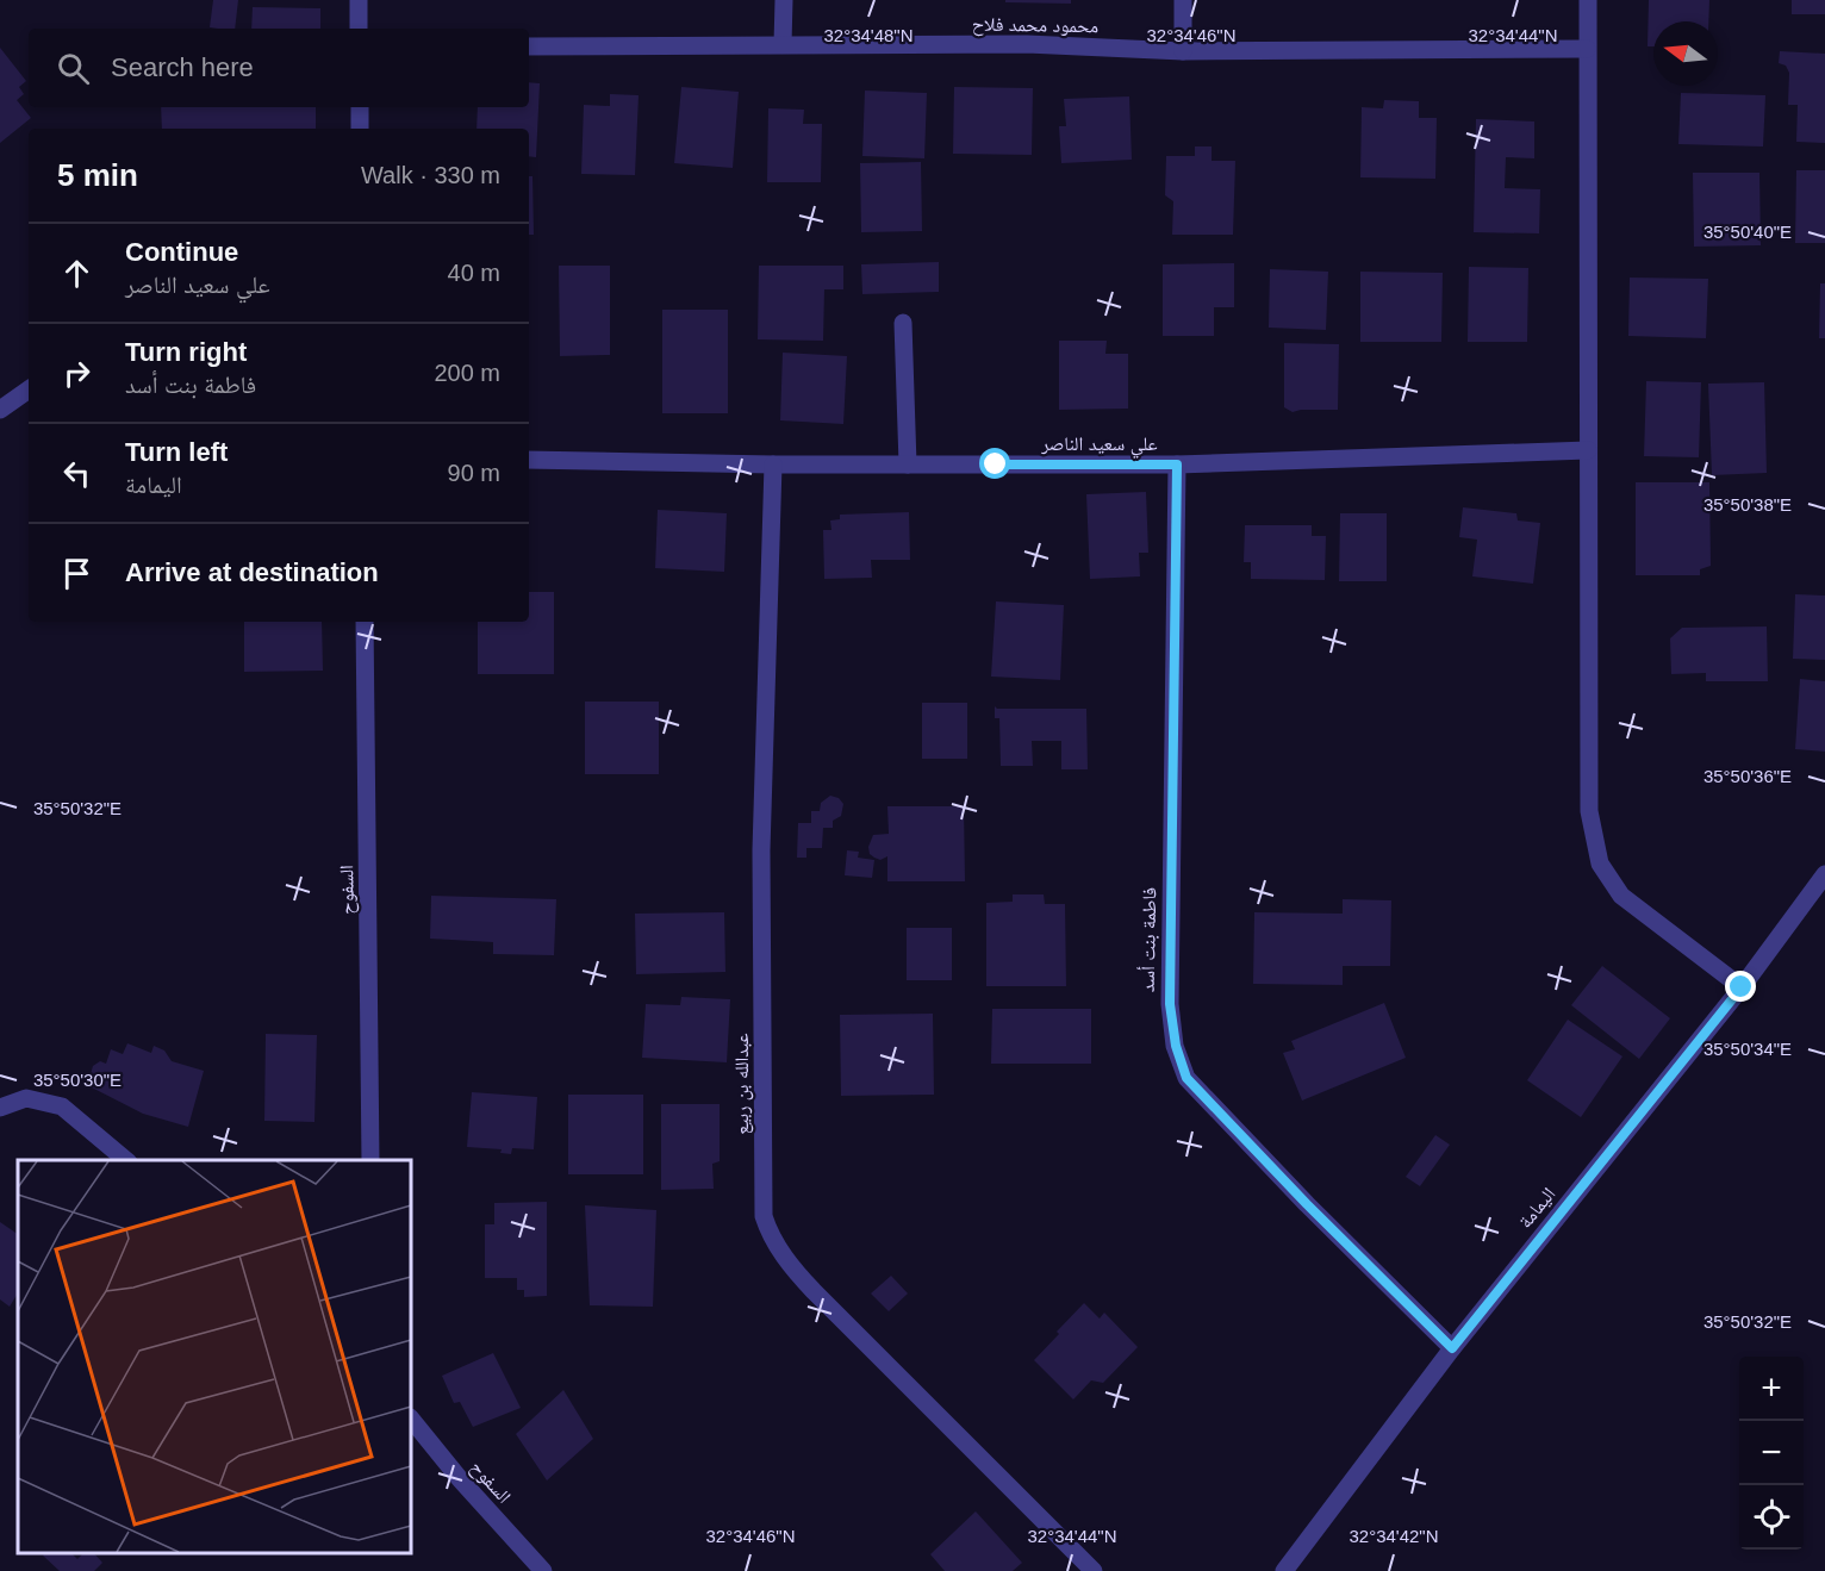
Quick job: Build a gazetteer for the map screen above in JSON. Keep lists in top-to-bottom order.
{
  "streets": {
    "street": [
      "محمود محمد فلاح",
      "علي سعيد الناصر",
      "السفوح",
      "فاطمة بنت أسد",
      "عبدالله بن ربيع",
      "اليمامة"
    ]
  },
  "crossings": [
    ["علي سعيد الناصر", "فاطمة بنت أسد"],
    ["علي سعيد الناصر", "عبدالله بن ربيع"],
    ["فاطمة بنت أسد", "اليمامة"]
  ],
  "north": "left",
  "page": {
    "search": "Search here",
    "heading": ["5 min", "Walk · 330 m"],
    "list": [
      ["Continue", "علي سعيد الناصر", "40 m"],
      ["Turn right", "فاطمة بنت أسد", "200 m"],
      ["Turn left", "اليمامة", "90 m"],
      "Arrive at destination"
    ],
    "map_buttons": ["+", "−"]
  },
  "coordinates": [
    "32°34'48\"N",
    "32°34'46\"N",
    "32°34'44\"N",
    "35°50'40\"E",
    "35°50'38\"E",
    "35°50'36\"E",
    "35°50'32\"E",
    "35°50'34\"E",
    "35°50'30\"E",
    "32°34'42\"N"
  ]
}
